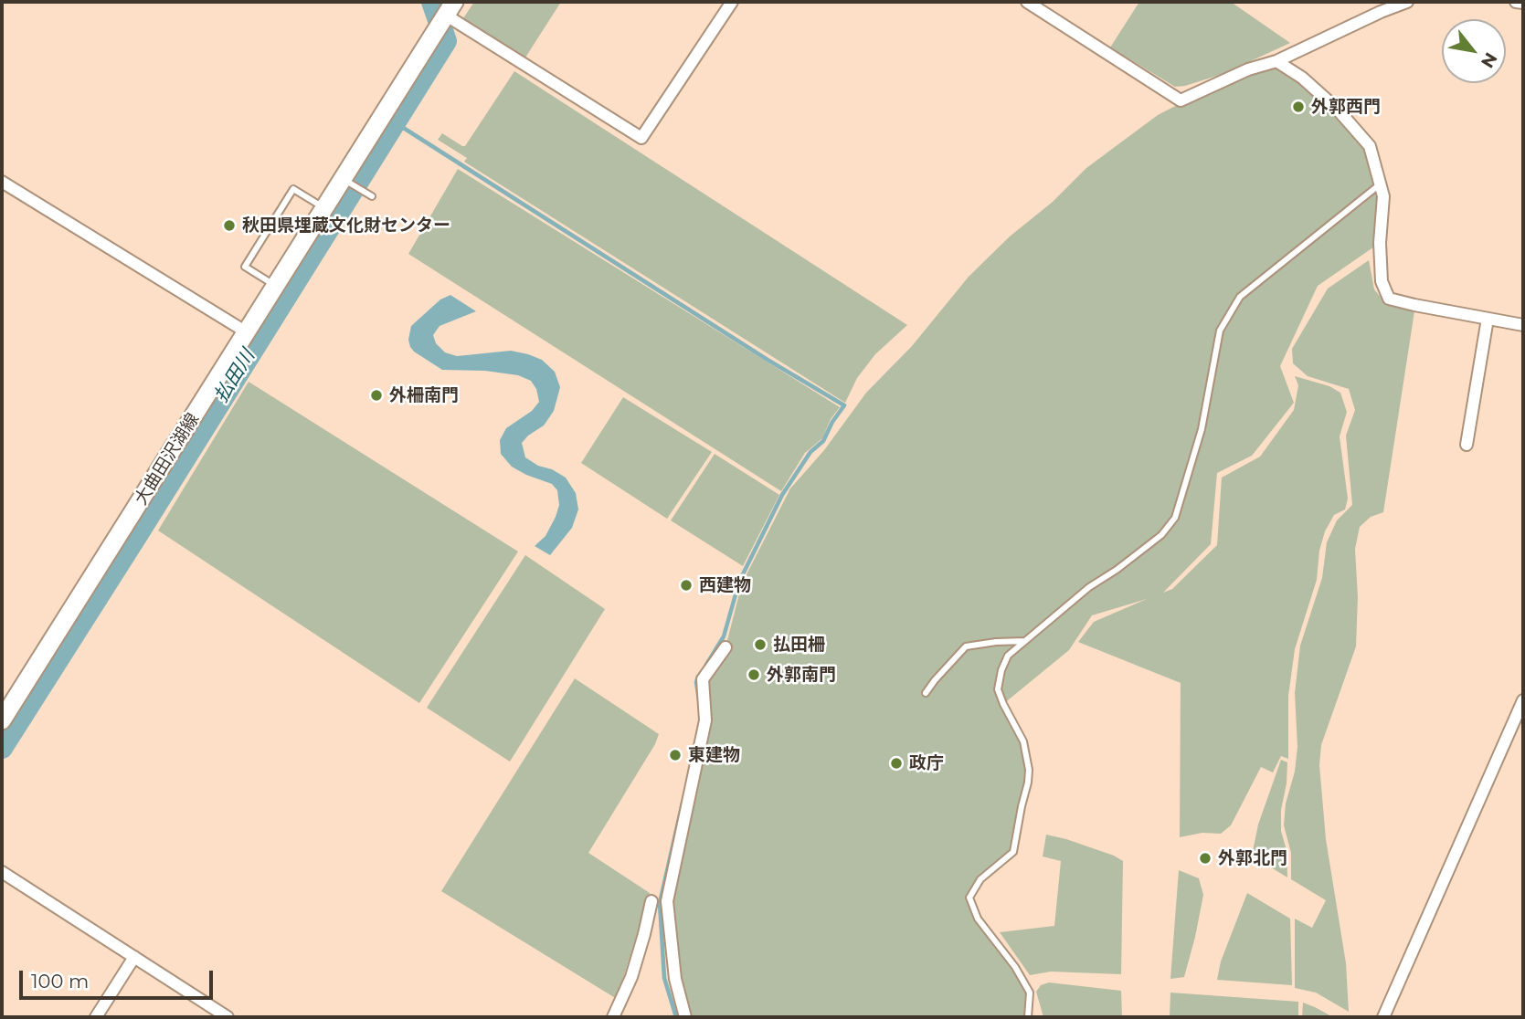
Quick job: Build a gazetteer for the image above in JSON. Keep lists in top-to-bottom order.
{
  "streets": {
    "main road": ["大曲田沢湖線"]
  },
  "water": ["払田川"],
  "places": [
    "外郭西門",
    "秋田県埋蔵文化財センター",
    "外柵南門",
    "西建物",
    "払田柵",
    "外郭南門",
    "東建物",
    "政庁",
    "外郭北門"
  ],
  "scale_bar": "100 m",
  "north": "bottom right"
}
